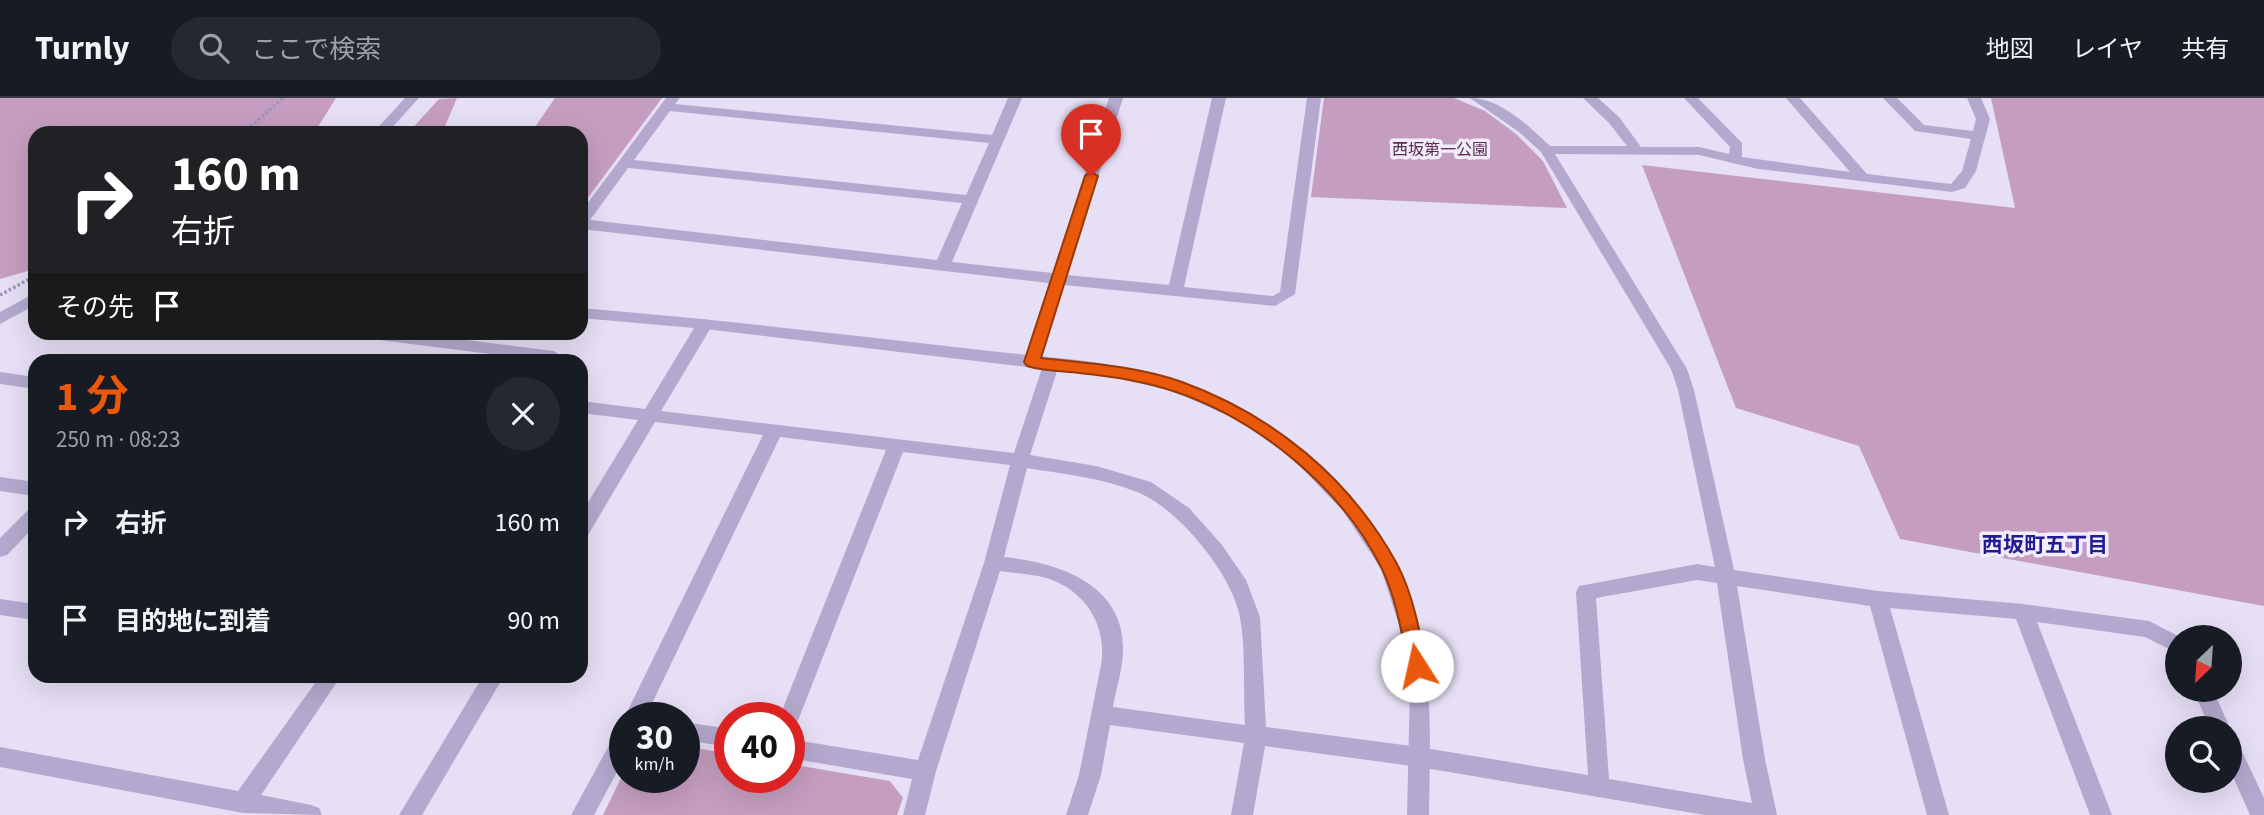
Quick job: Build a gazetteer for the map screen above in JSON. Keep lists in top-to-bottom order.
{
  "districts": ["西坂町五丁目"],
  "parks": ["西坂第一公園"],
  "north": "bottom left",
  "page": {
    "header": "Turnly",
    "search": "ここで検索",
    "nav": ["地図", "レイヤ", "共有"],
    "turn": ["160 m", "右折"],
    "then": "その先",
    "heading": ["1 分", "250 m · 08:23"],
    "list": [
      {
        "name": "右折",
        "value": "160 m"
      },
      {
        "name": "目的地に到着",
        "value": "90 m"
      }
    ],
    "speed": "30 km/h",
    "limit": "40"
  }
}
